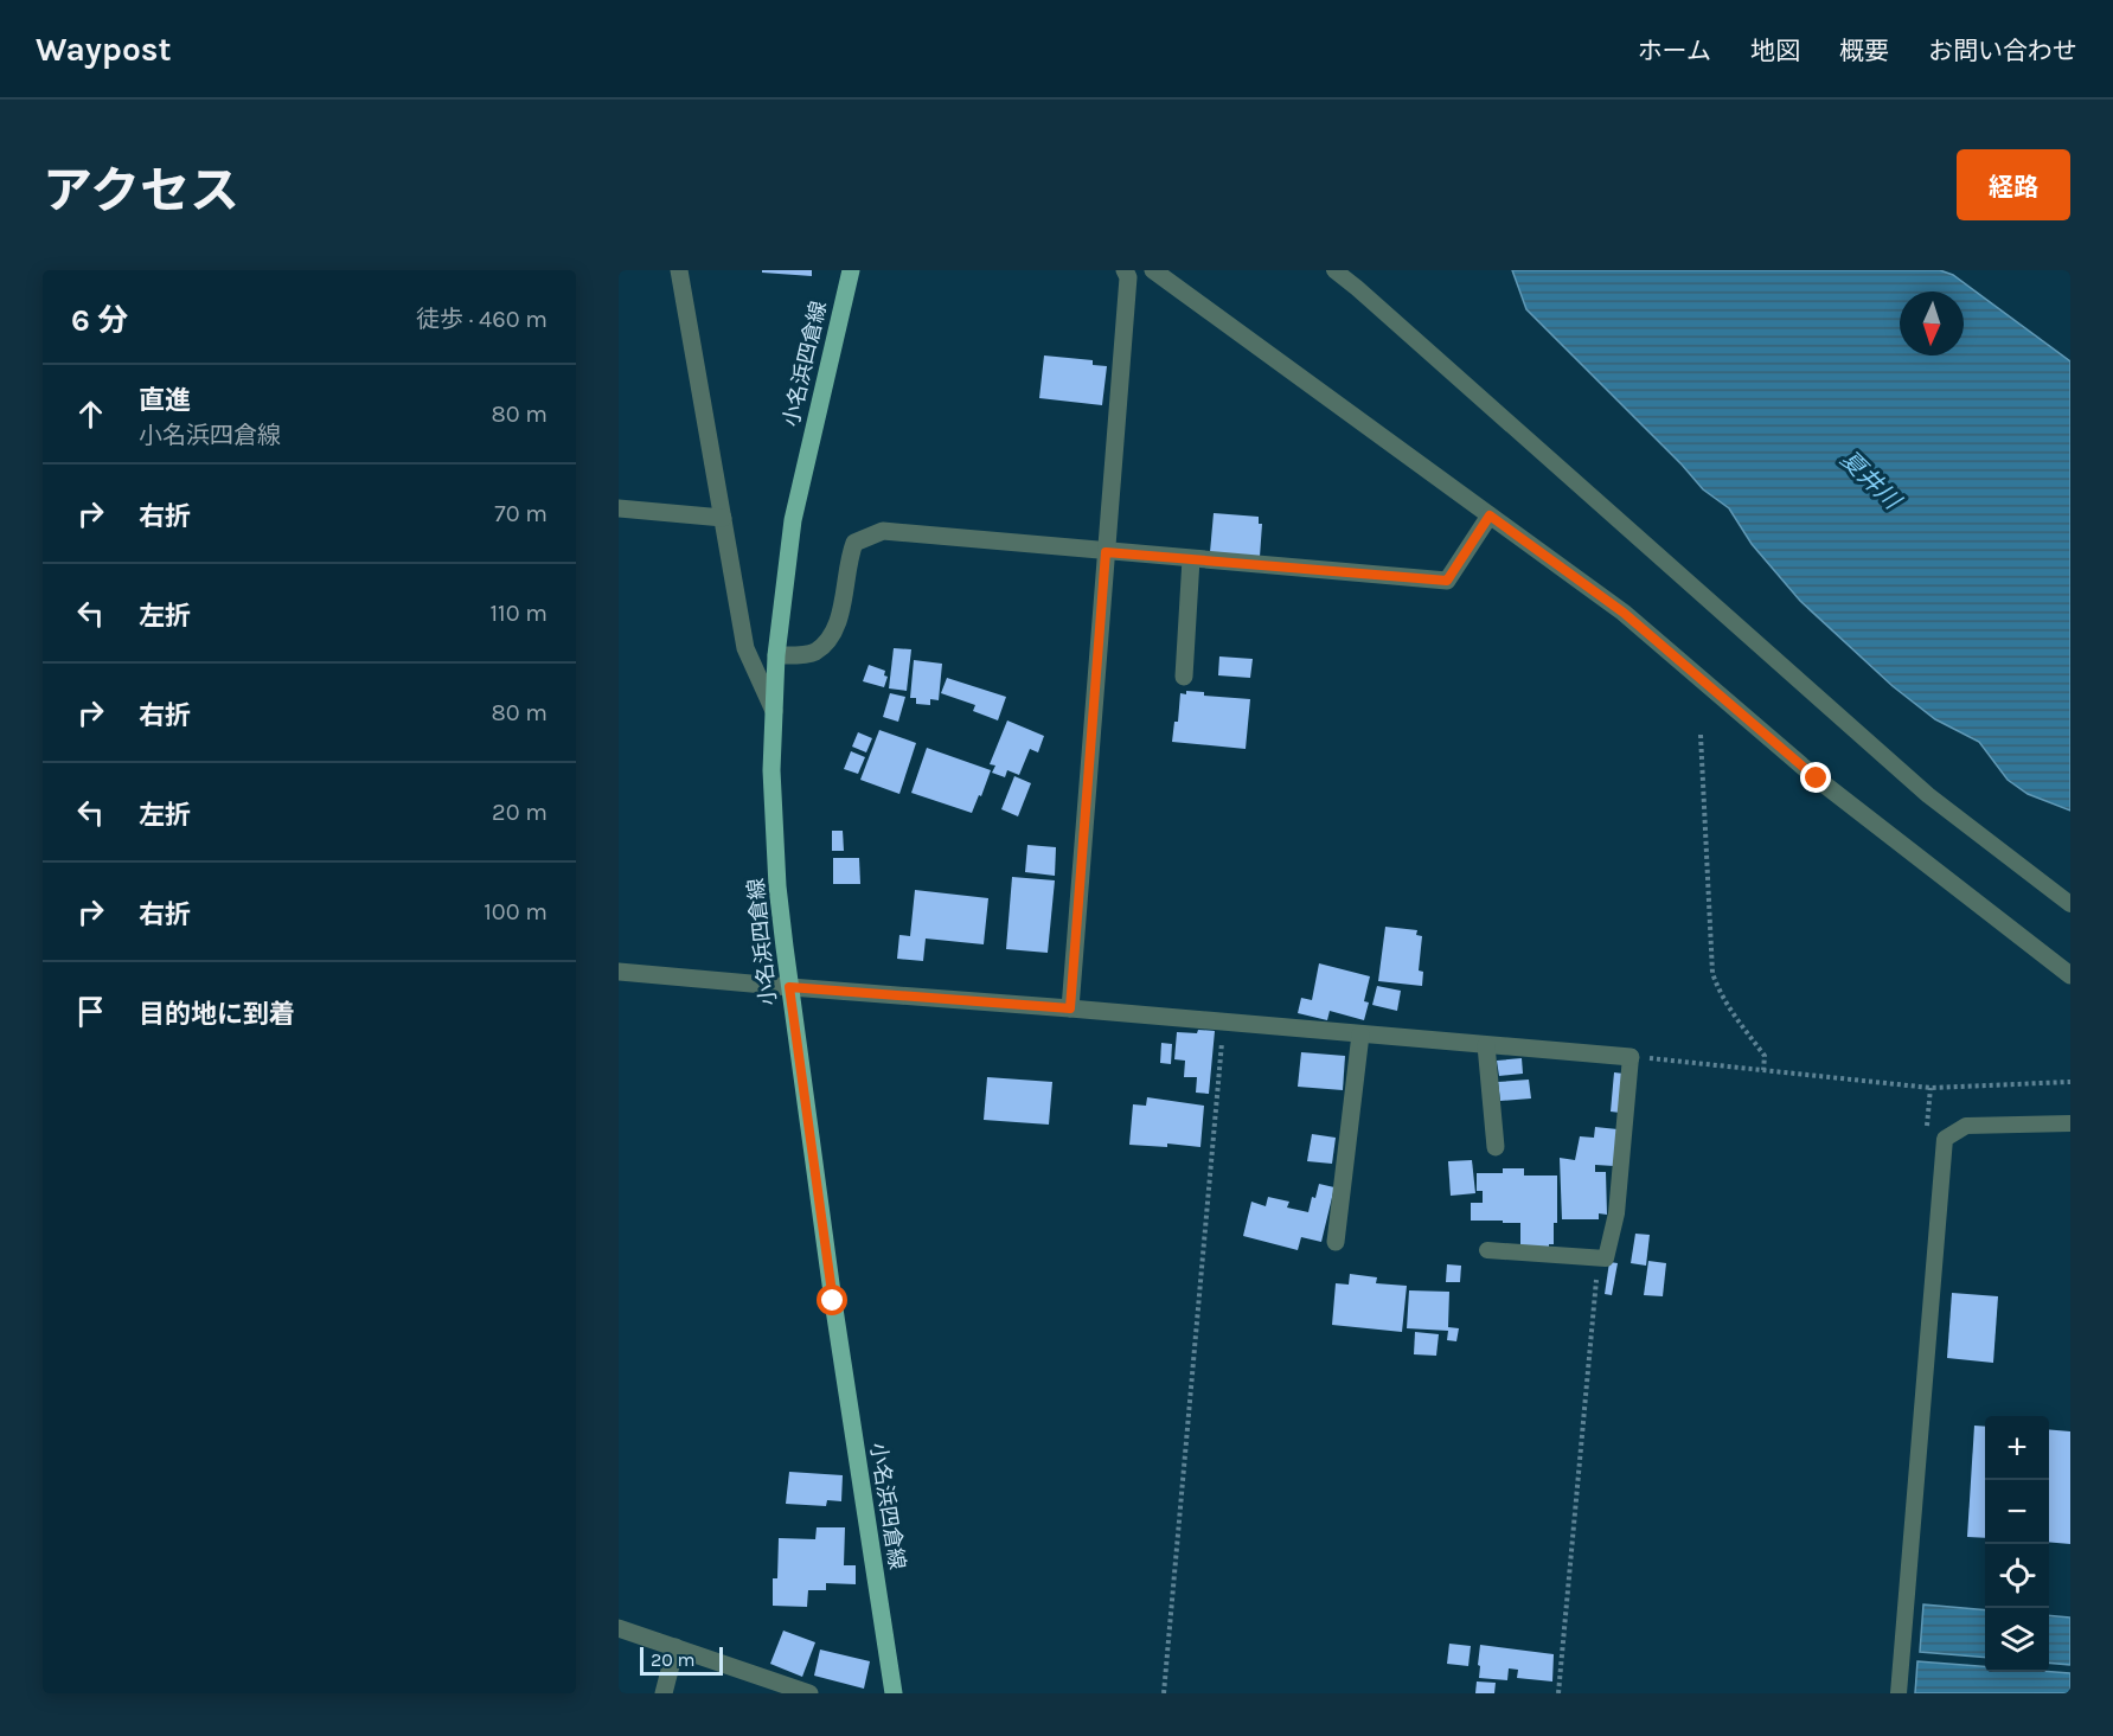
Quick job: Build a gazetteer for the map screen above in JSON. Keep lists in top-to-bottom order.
{
  "streets": {
    "main road": ["小名浜四倉線"]
  },
  "water": ["夏井川"],
  "scale_bar": "20 m",
  "north": "bottom",
  "page": {
    "header": "Waypost",
    "nav": [
      "ホーム",
      "地図",
      "概要",
      "お問い合わせ"
    ],
    "title": "アクセス",
    "buttons": "経路",
    "heading": ["6 分", "徒歩 · 460 m"],
    "list": [
      ["直進", "小名浜四倉線", "80 m"],
      ["右折", "70 m"],
      ["左折", "110 m"],
      ["右折", "80 m"],
      ["左折", "20 m"],
      ["右折", "100 m"],
      "目的地に到着"
    ],
    "map_buttons": ["+", "−"],
    "scale": "20 m"
  }
}
